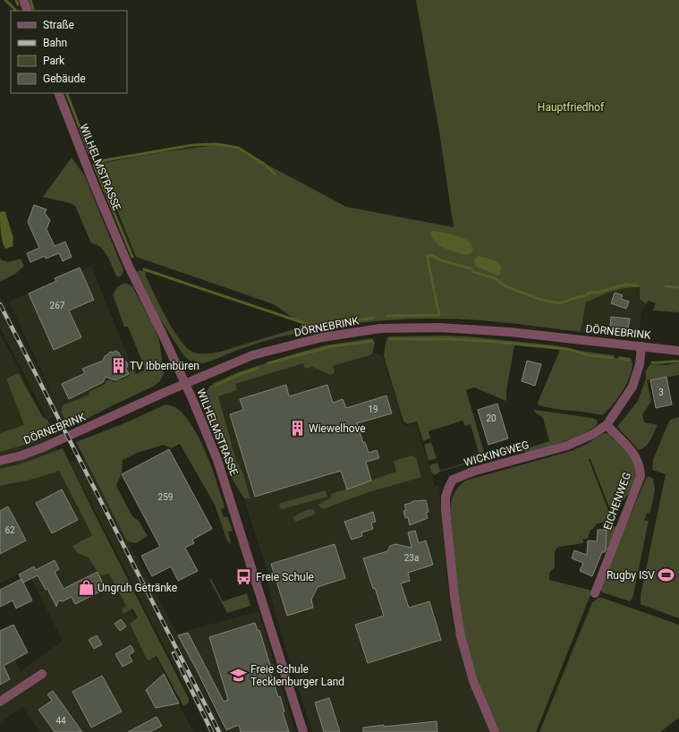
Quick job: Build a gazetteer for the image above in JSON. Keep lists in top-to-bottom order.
{
  "streets": {
    "street": [
      "WILHELMSTRASSE",
      "DÖRNEBRINK",
      "WICKINGWEG",
      "EICHENWEG"
    ]
  },
  "crossings": [
    ["WILHELMSTRASSE", "DÖRNEBRINK"],
    ["DÖRNEBRINK", "WICKINGWEG"],
    ["WICKINGWEG", "EICHENWEG"]
  ],
  "parks": ["Hauptfriedhof"],
  "places": {
    "building": ["TV Ibbenbüren", "Wiewelhove"],
    "sports": ["Rugby ISV"],
    "bus stop": ["Freie Schule"],
    "shop": ["Ungruh Getränke"],
    "school or university": ["Freie Schule Tecklenburger Land"]
  },
  "house_numbers": [
    "267",
    "3",
    "19",
    "20",
    "259",
    "62",
    "23a",
    "44"
  ],
  "legend": [
    "Straße",
    "Bahn",
    "Park",
    "Gebäude"
  ]
}
